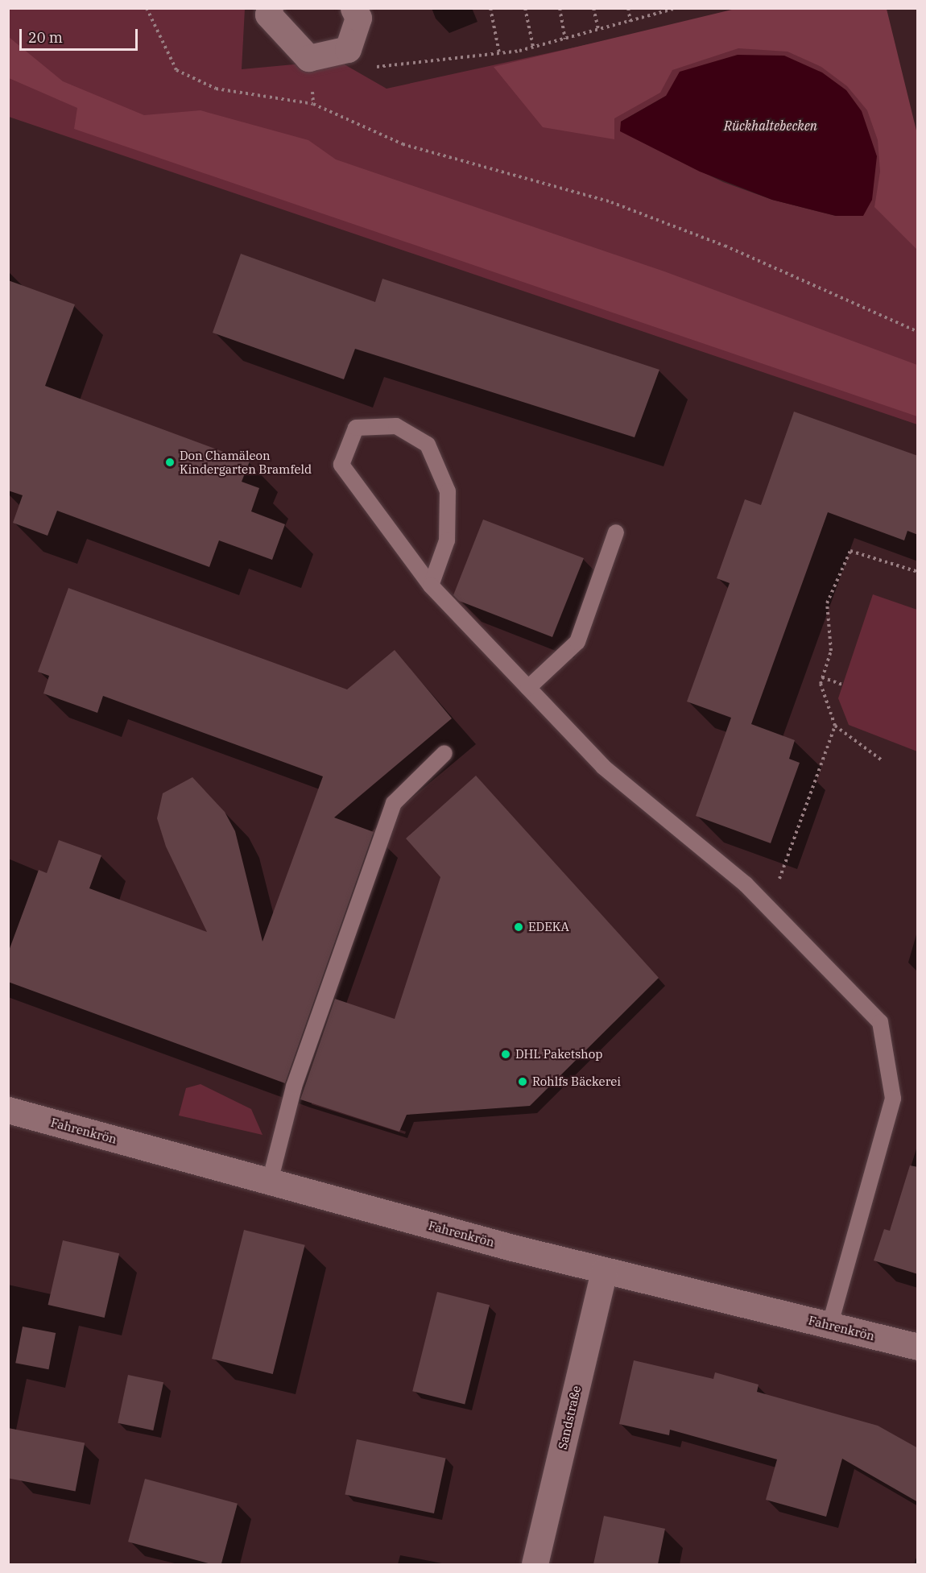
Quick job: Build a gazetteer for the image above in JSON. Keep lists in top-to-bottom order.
{
  "streets": {
    "street": ["Fahrenkrön", "Sandstraße"]
  },
  "crossings": [
    ["Fahrenkrön", "Sandstraße"]
  ],
  "water": ["Rückhaltebecken"],
  "places": [
    "Don Chamäleon Kindergarten Bramfeld",
    "EDEKA",
    "DHL Paketshop",
    "Rohlfs Bäckerei"
  ],
  "scale_bar": "20 m"
}
